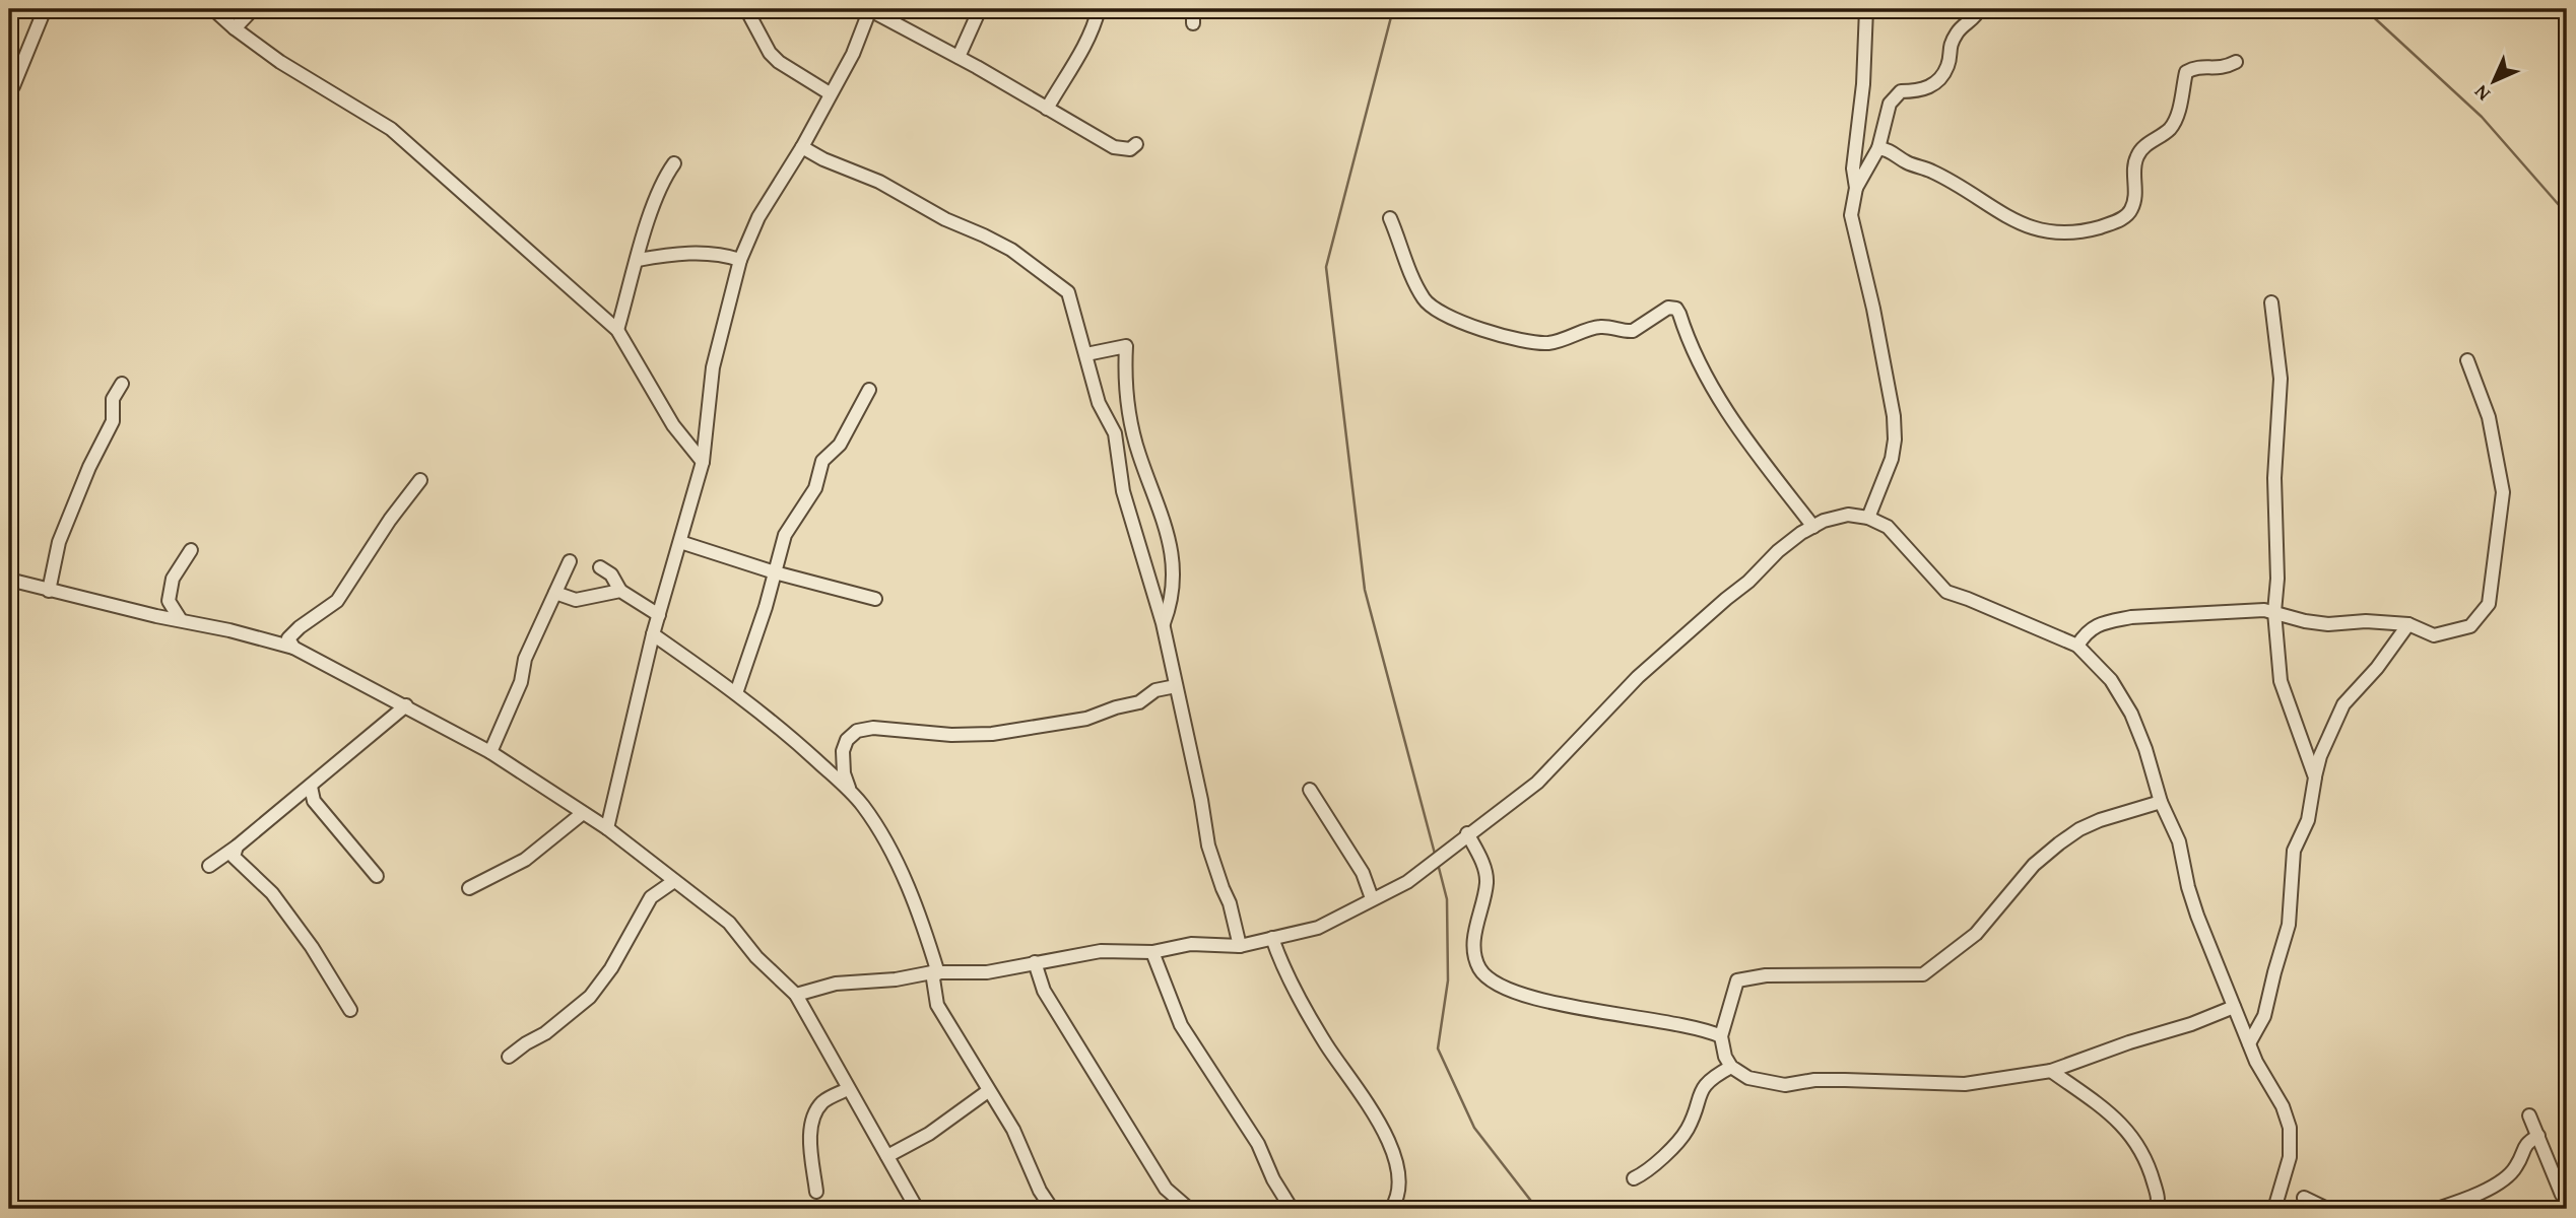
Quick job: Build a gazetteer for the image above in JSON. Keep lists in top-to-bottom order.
{
  "north": "bottom left"
}
